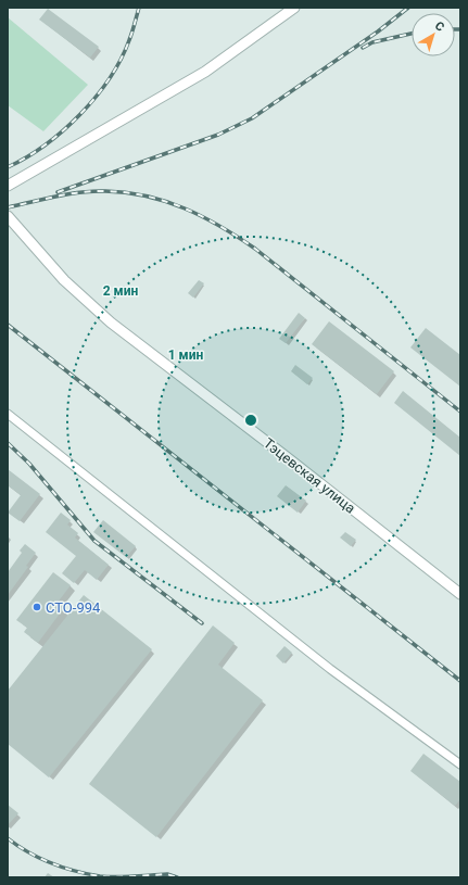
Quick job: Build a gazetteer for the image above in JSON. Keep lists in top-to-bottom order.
{
  "streets": {
    "street": ["Тэцевская улица"]
  },
  "places": ["СТО-994"],
  "north": "top right",
  "rings": ["2 мин", "1 мин"]
}
